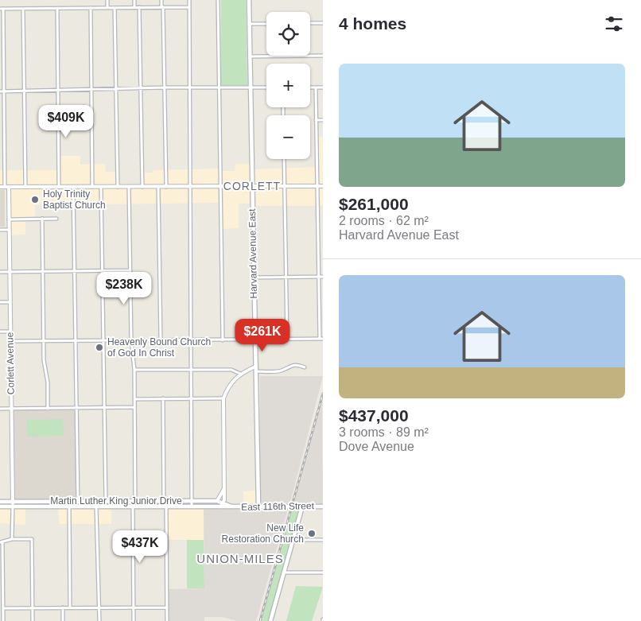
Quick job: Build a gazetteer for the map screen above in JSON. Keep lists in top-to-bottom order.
{
  "streets": {
    "main road": ["Harvard Avenue East", "Martin Luther King Junior Drive", "East 116th Street"],
    "street": ["Corlett Avenue"]
  },
  "crossings": [
    ["Harvard Avenue East", "East 116th Street"],
    ["Corlett Avenue", "Martin Luther King Junior Drive"],
    ["Martin Luther King Junior Drive", "East 116th Street"]
  ],
  "districts": ["CORLETT", "UNION-MILES"],
  "places": ["Holy Trinity Baptist Church", "Heavenly Bound Church of God In Christ", "New Life Restoration Church"],
  "page": {
    "heading": "4 homes",
    "map_buttons": ["+", "−"],
    "list": [
      {
        "name": "$261,000",
        "note": "2 rooms · 62 m² · Harvard Avenue East"
      },
      {
        "name": "$437,000",
        "note": "3 rooms · 89 m² · Dove Avenue"
      }
    ],
    "price": [
      "$409K",
      "$238K",
      "$261K",
      "$437K"
    ]
  }
}
